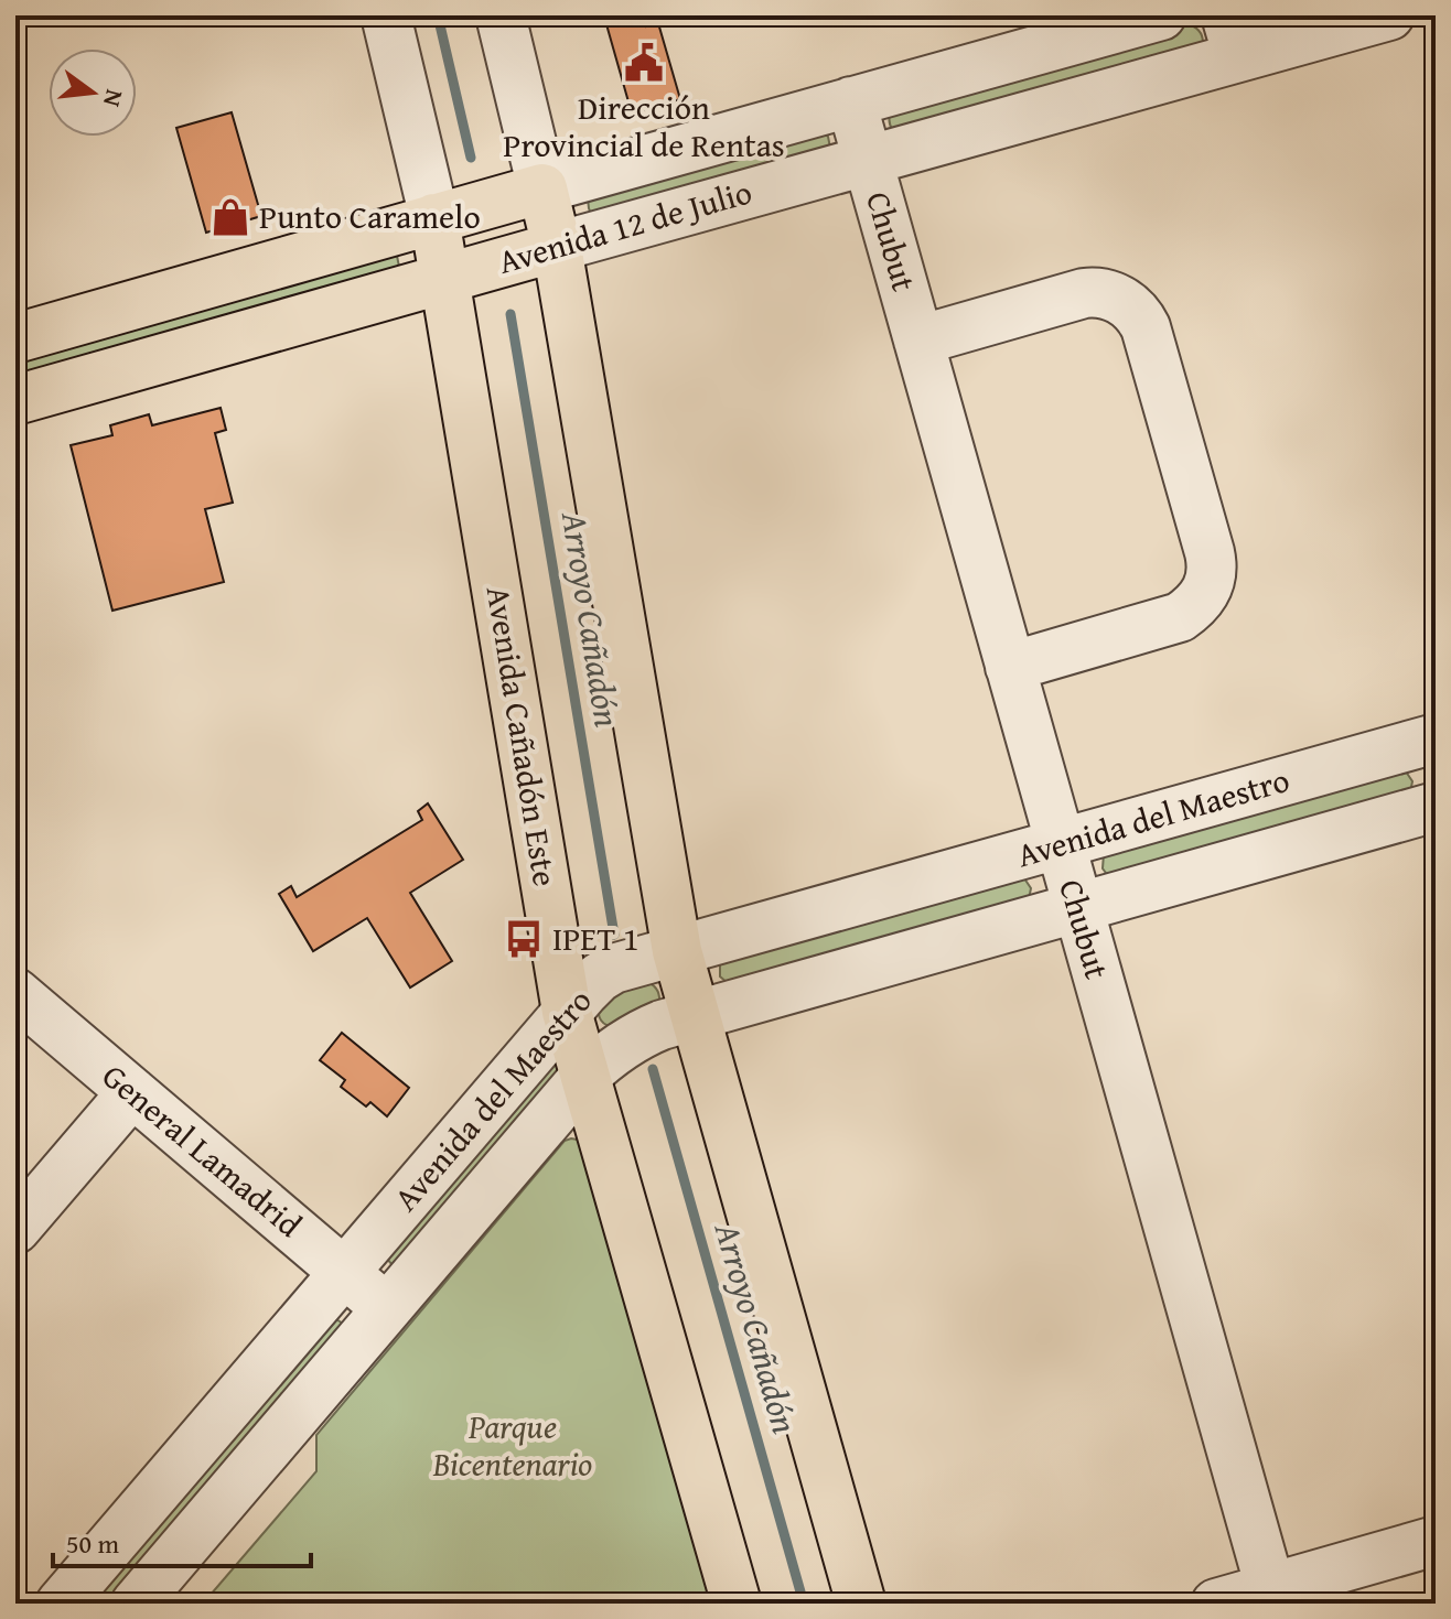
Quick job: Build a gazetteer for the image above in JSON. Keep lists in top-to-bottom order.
{
  "streets": {
    "main road": ["Avenida 12 de Julio", "Avenida Cañadón Este"],
    "street": ["Chubut", "Avenida del Maestro", "General Lamadrid"]
  },
  "crossings": [
    ["Avenida 12 de Julio", "Chubut"],
    ["Avenida 12 de Julio", "Avenida Cañadón Este"],
    ["Chubut", "Avenida del Maestro"],
    ["Avenida Cañadón Este", "Avenida del Maestro"],
    ["Avenida del Maestro", "General Lamadrid"]
  ],
  "water": ["Arroyo Cañadón"],
  "parks": ["Parque Bicentenario"],
  "places": {
    "public building": ["Dirección Provincial de Rentas"],
    "shop": ["Punto Caramelo"],
    "bus stop": ["IPET 1"]
  },
  "scale_bar": "50 m",
  "north": "right"
}
